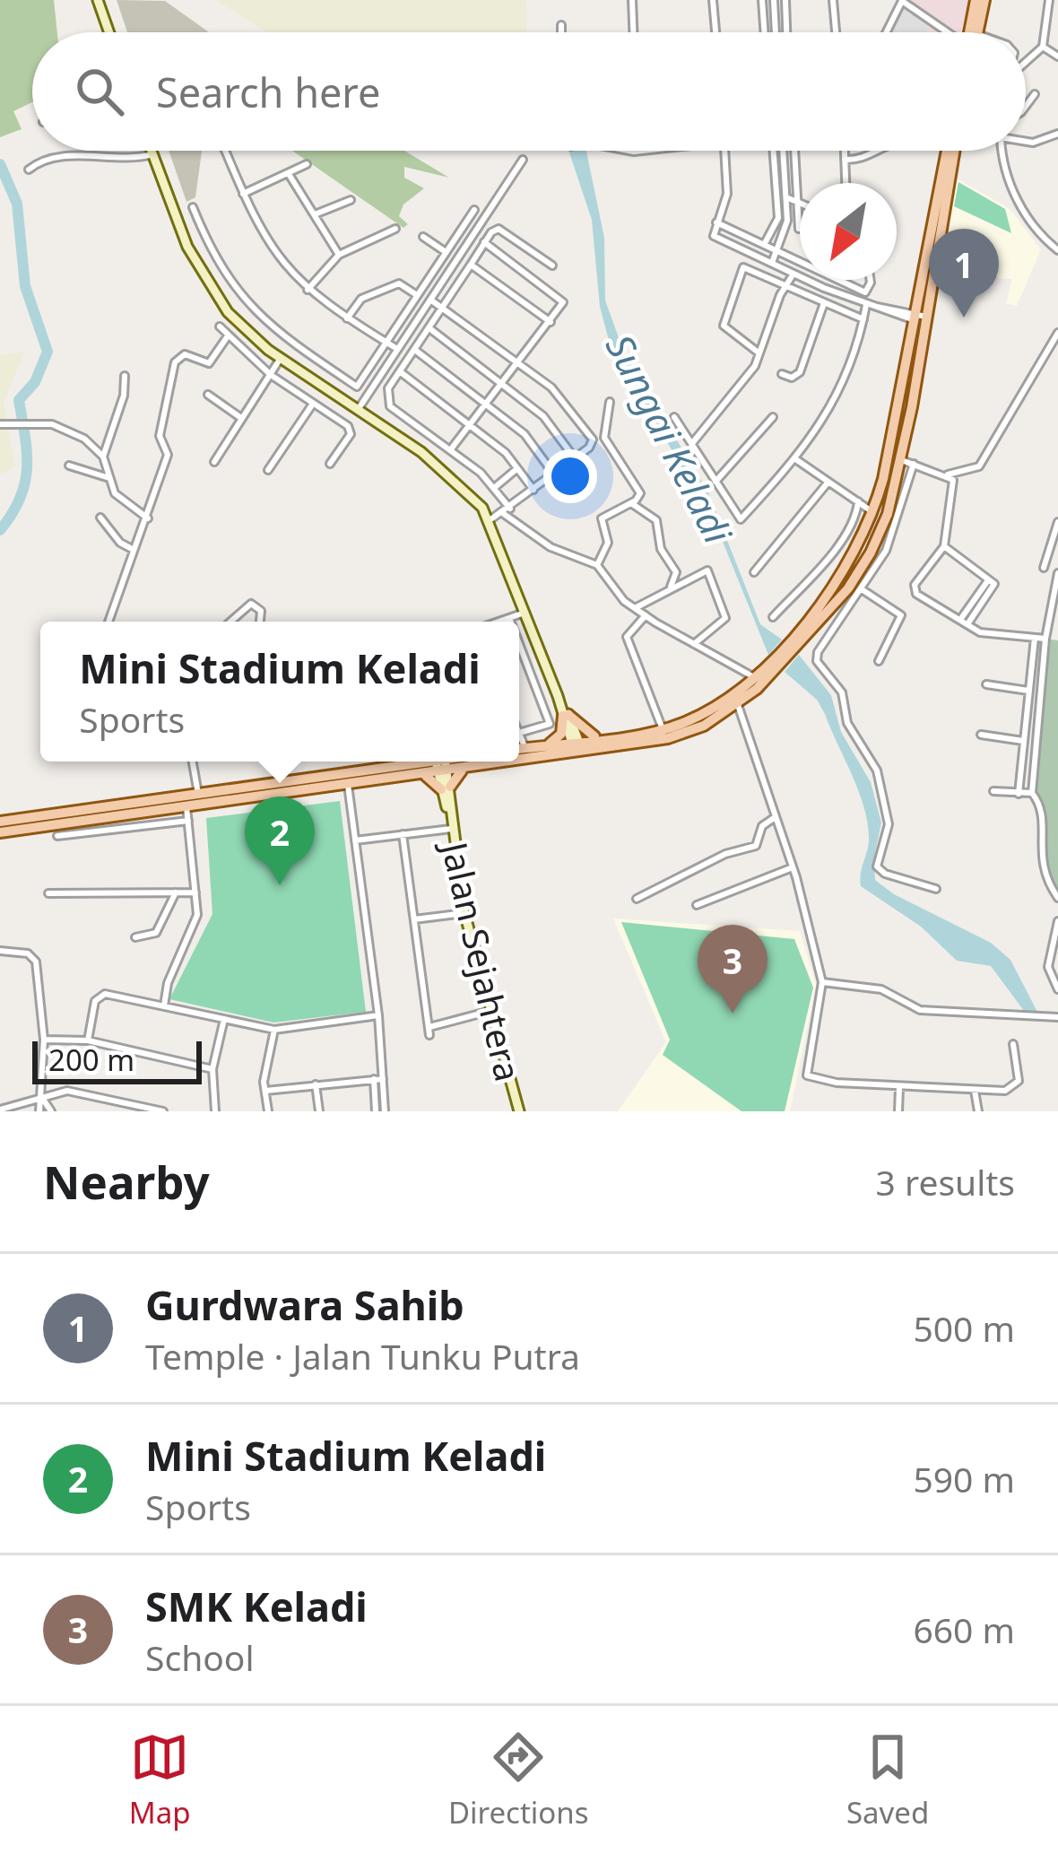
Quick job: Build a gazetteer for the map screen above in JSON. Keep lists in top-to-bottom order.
{
  "streets": {
    "main road": ["Jalan Sejahtera"]
  },
  "water": ["Sungai Keladi"],
  "scale_bar": "200 m",
  "north": "bottom left",
  "page": {
    "search": "Search here",
    "pins": ["1", "2", "3"],
    "popup": ["Mini Stadium Keladi", "Sports"],
    "scale": "200 m",
    "heading": ["Nearby", "3 results"],
    "list": [
      {
        "mark": "1",
        "name": "Gurdwara Sahib",
        "note": "Temple · Jalan Tunku Putra",
        "value": "500 m"
      },
      {
        "mark": "2",
        "name": "Mini Stadium Keladi",
        "note": "Sports",
        "value": "590 m"
      },
      {
        "mark": "3",
        "name": "SMK Keladi",
        "note": "School",
        "value": "660 m"
      }
    ],
    "nav": ["Map", "Directions", "Saved"]
  }
}
